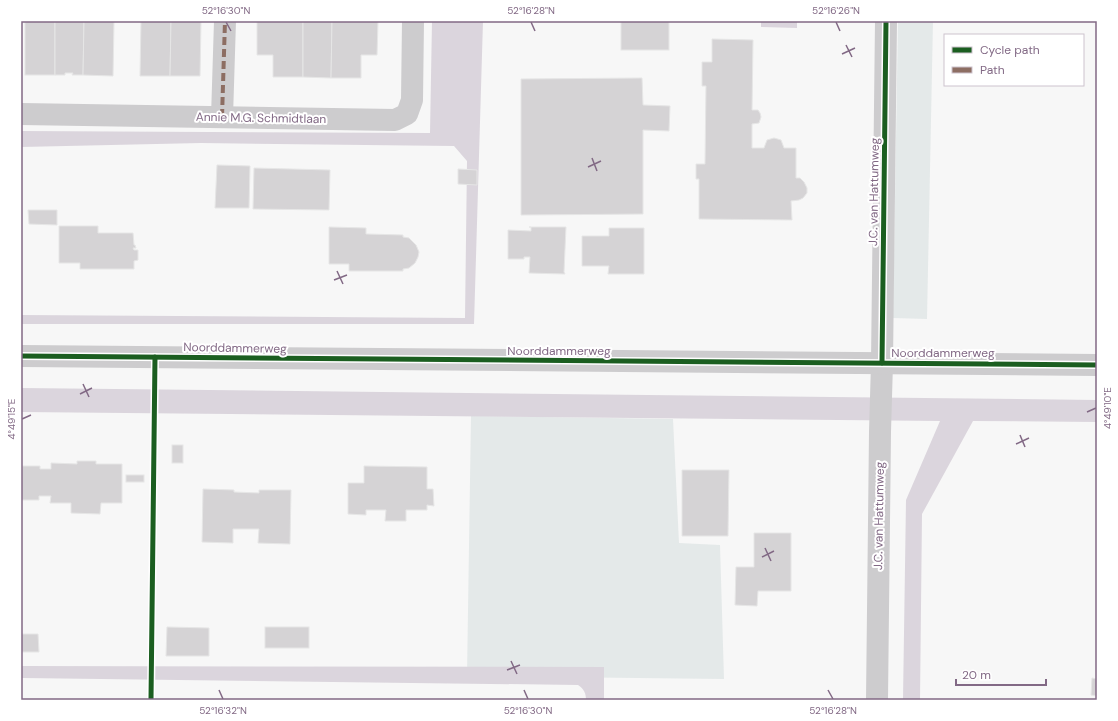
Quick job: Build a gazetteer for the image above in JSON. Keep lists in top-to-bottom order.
{
  "streets": {
    "street": ["Annie M.G. Schmidtlaan", "J.C. van Hattumweg", "Noorddammerweg"]
  },
  "crossings": [
    ["J.C. van Hattumweg", "Noorddammerweg"]
  ],
  "legend": ["Cycle path", "Path"],
  "scale_bar": "20 m",
  "coordinates": [
    "52°16'30\"N",
    "52°16'28\"N",
    "52°16'26\"N",
    "4°49'10\"E",
    "4°49'15\"E",
    "52°16'32\"N"
  ]
}
